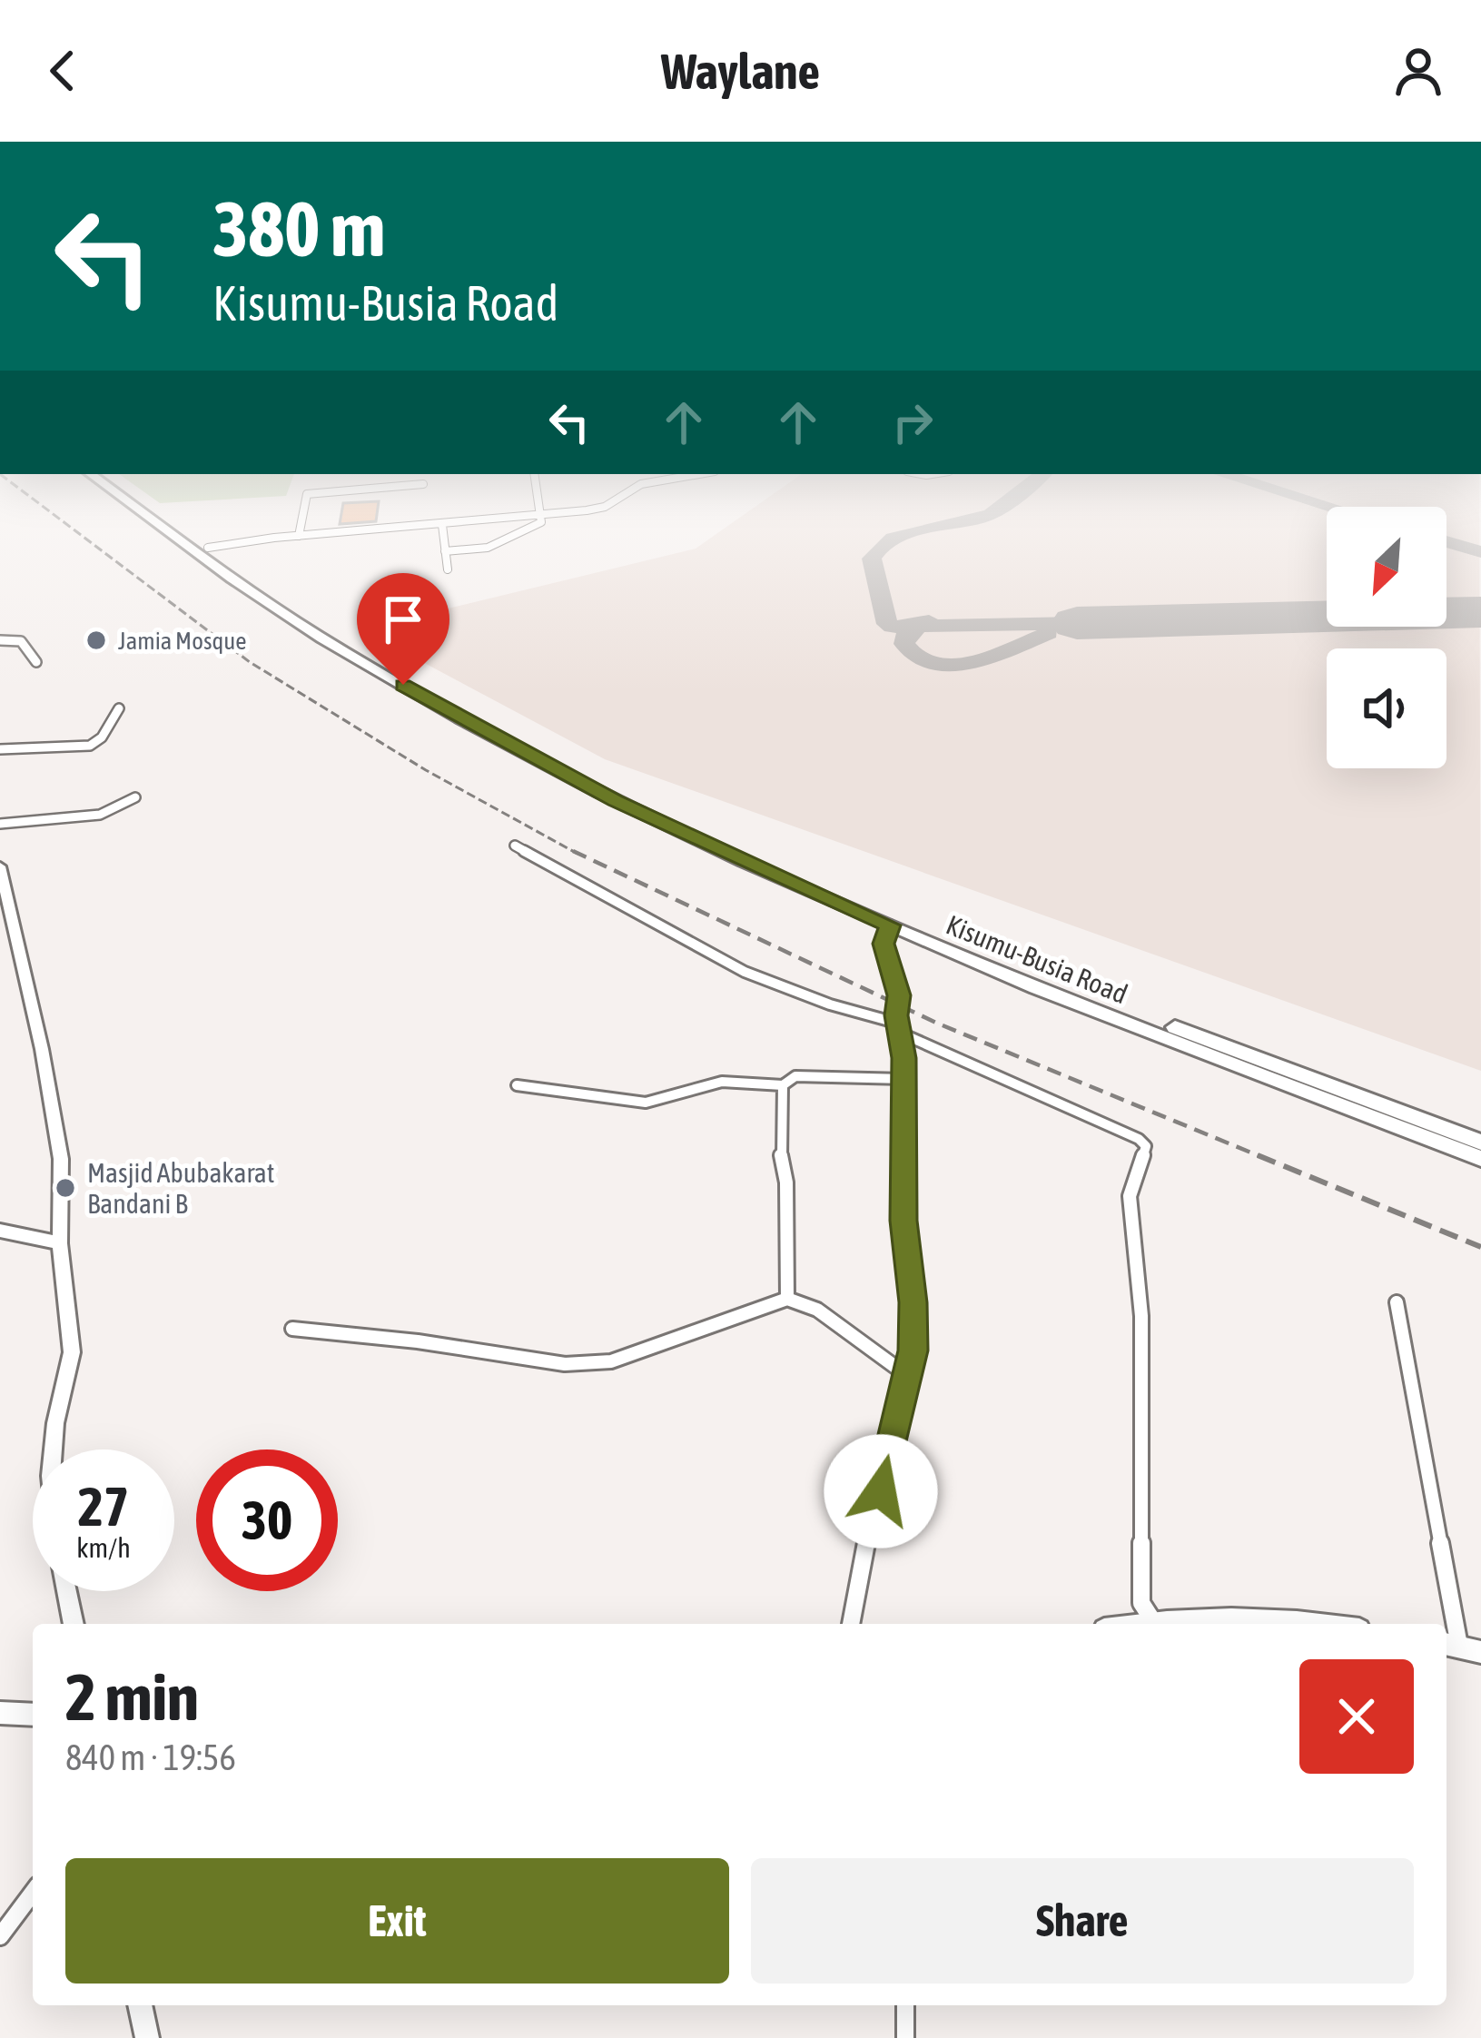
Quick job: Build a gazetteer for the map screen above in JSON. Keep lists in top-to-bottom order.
{
  "streets": {
    "highway": ["Kisumu-Busia Road"]
  },
  "places": ["Jamia Mosque", "Masjid Abubakarat Bandani B"],
  "north": "bottom left",
  "page": {
    "header": "Waylane",
    "turn": ["380 m", "Kisumu-Busia Road"],
    "speed": "27 km/h",
    "limit": "30",
    "heading": ["2 min", "840 m · 19:56"],
    "buttons": ["Exit", "Share"]
  }
}
